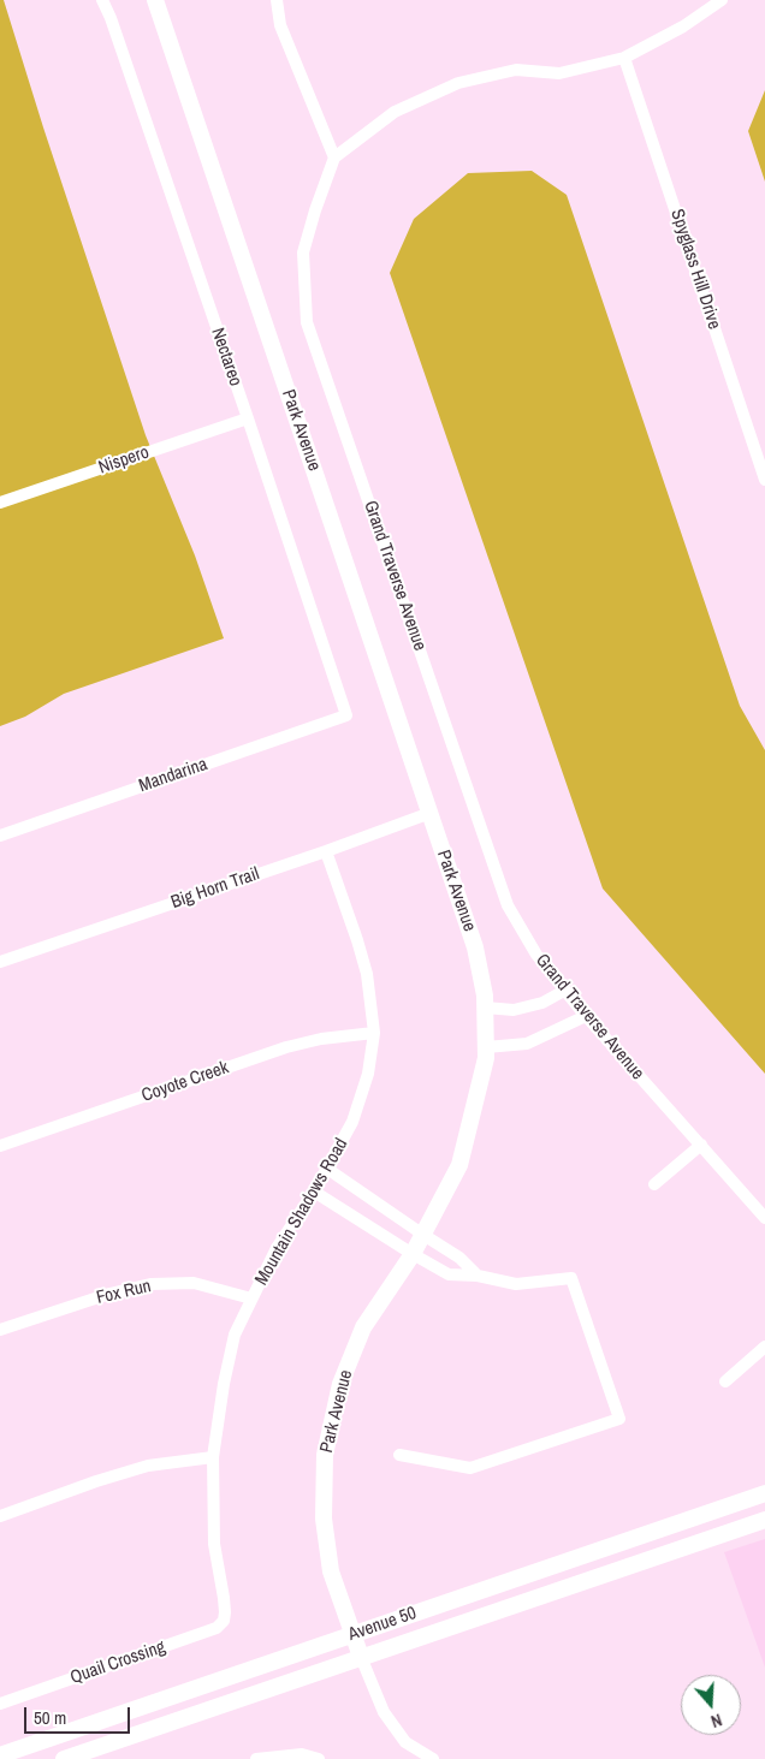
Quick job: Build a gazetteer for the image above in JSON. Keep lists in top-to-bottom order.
{
  "streets": {
    "street": [
      "Spyglass Hill Drive",
      "Nectareo",
      "Park Avenue",
      "Nispero",
      "Grand Traverse Avenue",
      "Mandarina",
      "Big Horn Trail",
      "Coyote Creek",
      "Mountain Shadows Road",
      "Fox Run",
      "Avenue 50",
      "Quail Crossing"
    ]
  },
  "crossings": [
    ["Nectareo", "Nispero"],
    ["Nectareo", "Mandarina"],
    ["Park Avenue", "Big Horn Trail"],
    ["Park Avenue", "Avenue 50"],
    ["Big Horn Trail", "Mountain Shadows Road"],
    ["Coyote Creek", "Mountain Shadows Road"],
    ["Mountain Shadows Road", "Fox Run"],
    ["Mountain Shadows Road", "Quail Crossing"]
  ],
  "scale_bar": "50 m",
  "north": "bottom"
}
